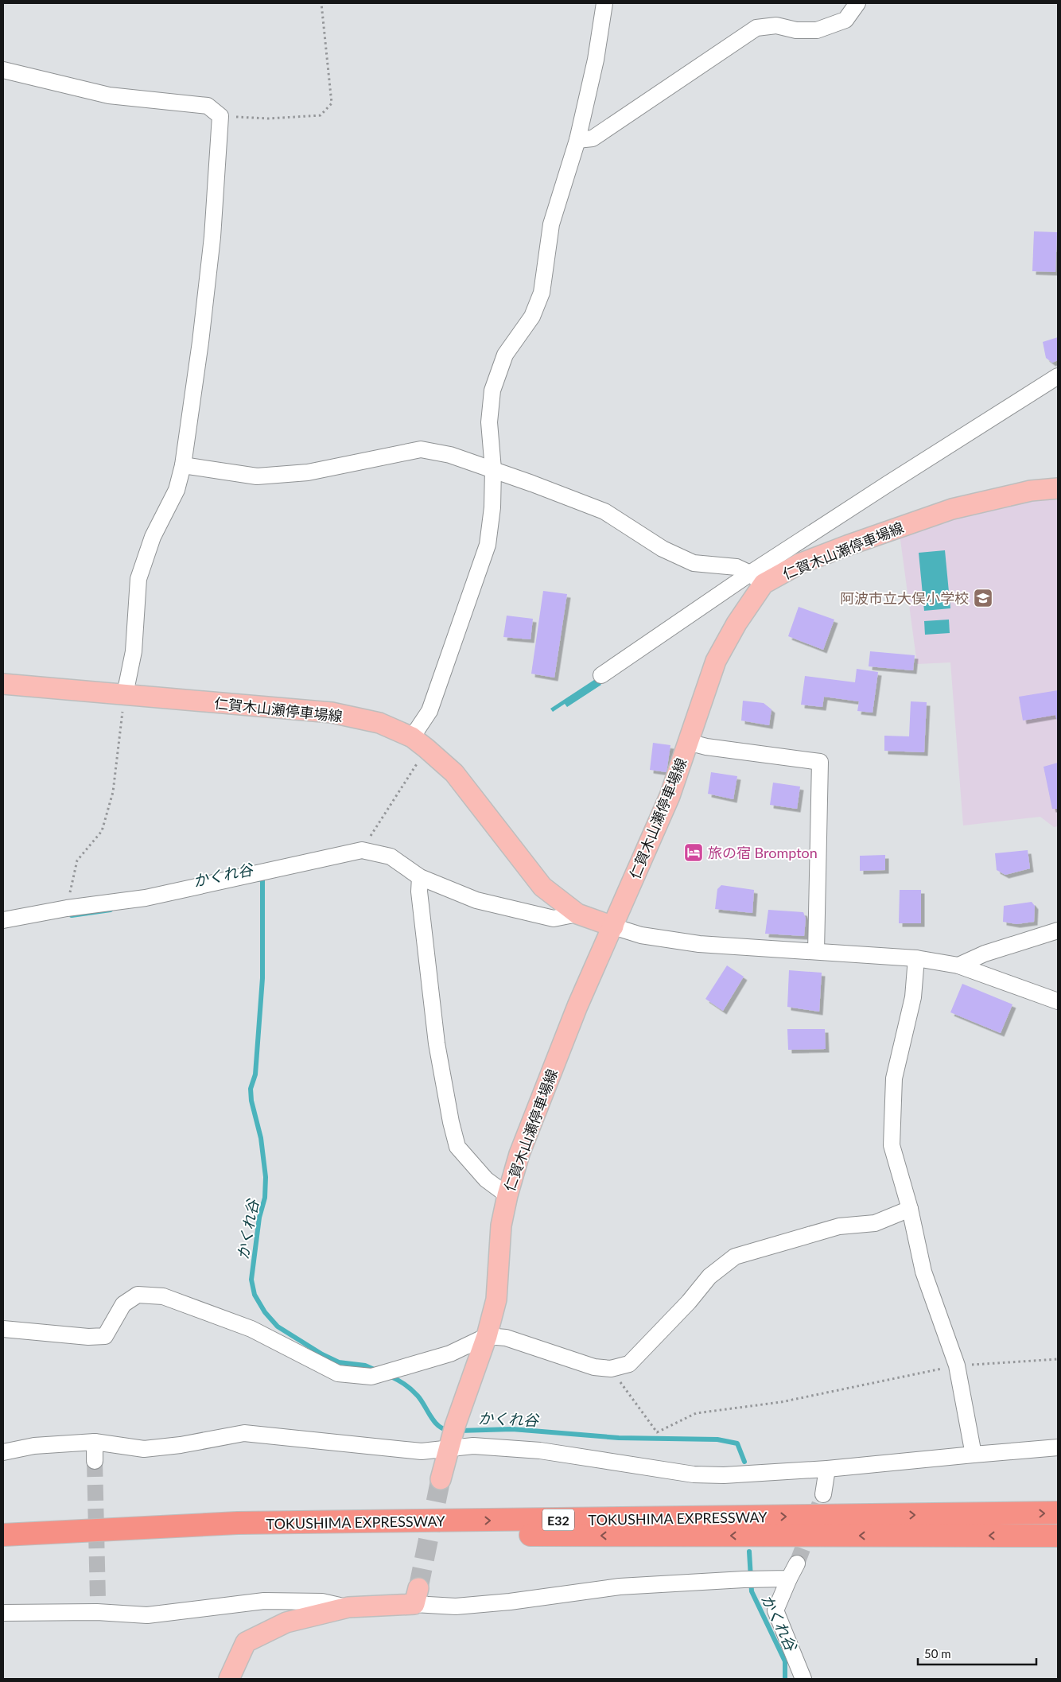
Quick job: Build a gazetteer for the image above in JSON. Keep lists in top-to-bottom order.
{
  "streets": {
    "highway": ["TOKUSHIMA EXPRESSWAY", "E32"],
    "main road": ["仁賀木山瀬停車場線"]
  },
  "water": ["かくれ谷"],
  "places": {
    "school or university": ["阿波市立大俣小学校"],
    "hotel": ["旅の宿 Brompton"]
  },
  "scale_bar": "50 m"
}
